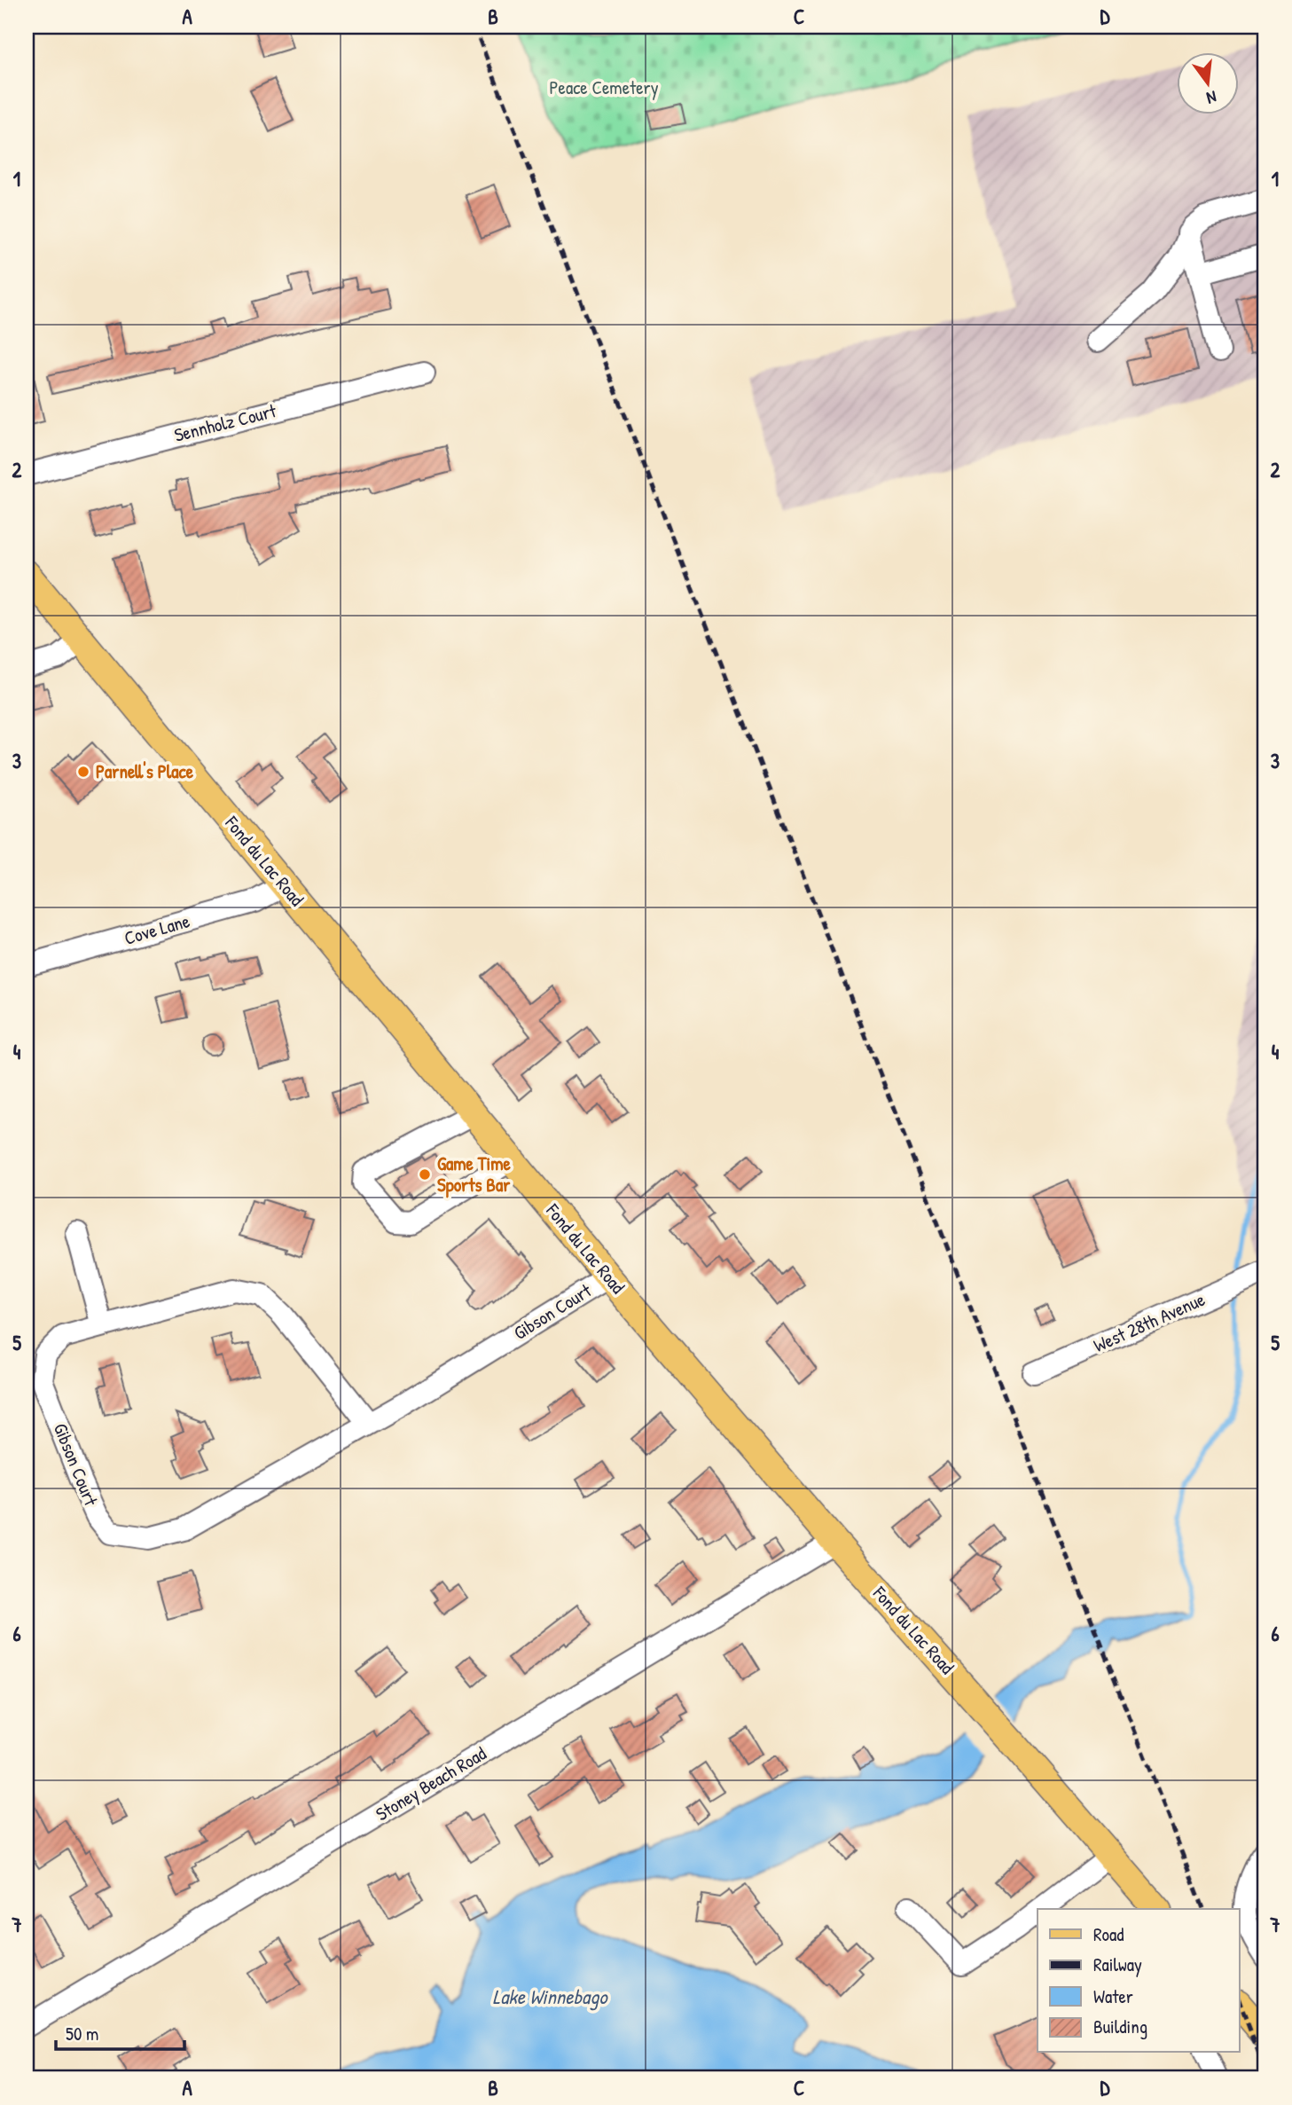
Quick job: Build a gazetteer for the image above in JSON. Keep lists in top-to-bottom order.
{
  "streets": {
    "main road": ["Fond du Lac Road"],
    "street": [
      "Sennholz Court",
      "Cove Lane",
      "Gibson Court",
      "West 28th Avenue",
      "Stoney Beach Road"
    ]
  },
  "crossings": [
    ["Fond du Lac Road", "Cove Lane"],
    ["Fond du Lac Road", "Gibson Court"],
    ["Fond du Lac Road", "Stoney Beach Road"]
  ],
  "water": ["Lake Winnebago"],
  "parks": ["Peace Cemetery"],
  "places": ["Parnell's Place", "Game Time Sports Bar"],
  "legend": [
    "Road",
    "Railway",
    "Water",
    "Building"
  ],
  "scale_bar": "50 m",
  "north": "bottom",
  "grid": {
    "columns": [
      "A",
      "B",
      "C",
      "D"
    ],
    "rows": [
      "1",
      "2",
      "3",
      "4",
      "5",
      "6",
      "7"
    ]
  }
}
